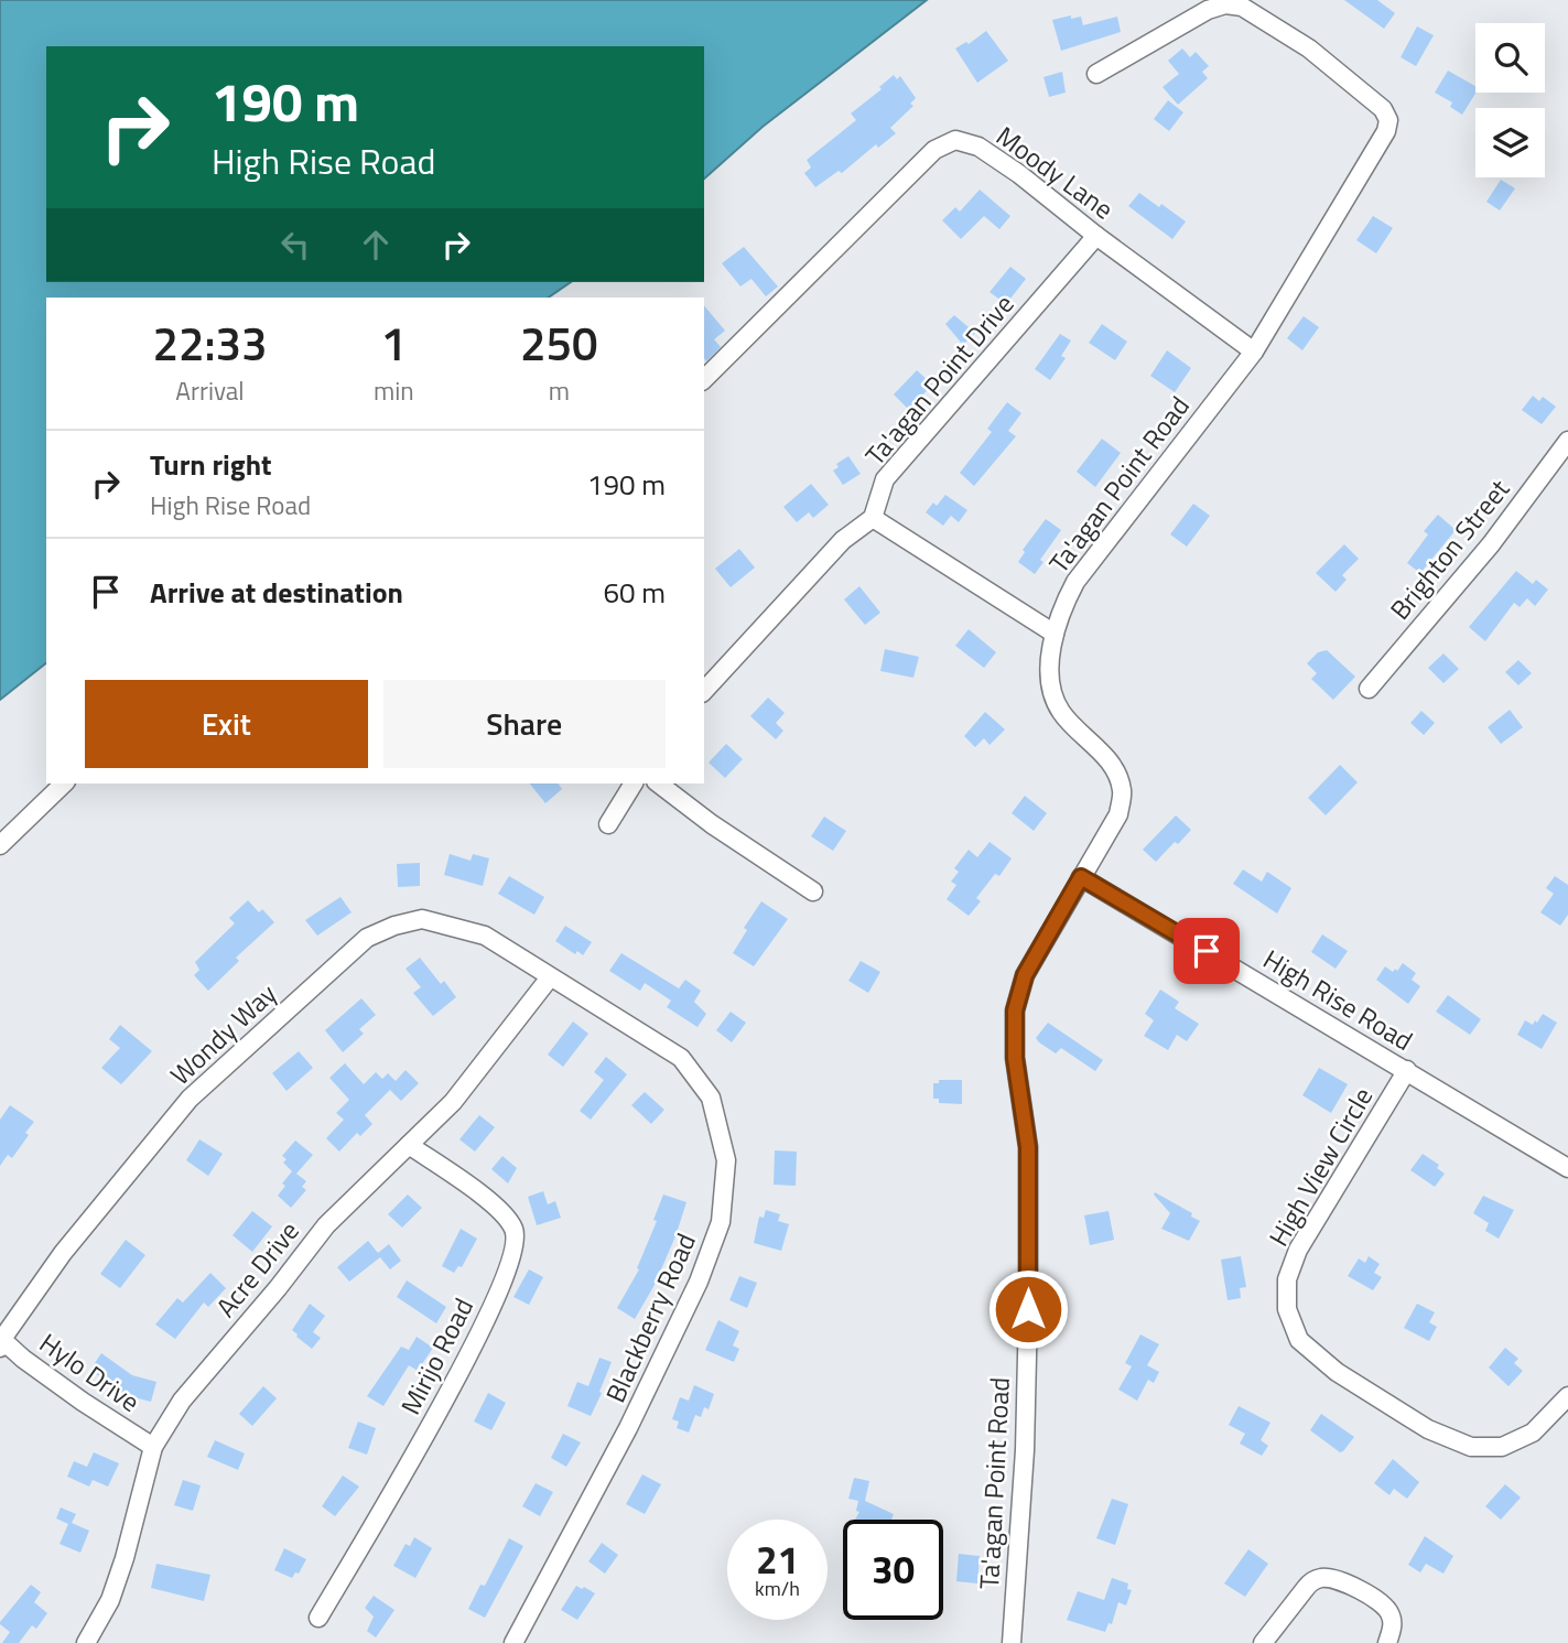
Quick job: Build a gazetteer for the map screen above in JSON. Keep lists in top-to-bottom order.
{
  "streets": {
    "street": [
      "Moody Lane",
      "Ta'agan Point Drive",
      "Ta'agan Point Road",
      "Brighton Street",
      "High Rise Road",
      "Wondy Way",
      "High View Circle",
      "Acre Drive",
      "Blackberry Road",
      "Mirijo Road",
      "Hylo Drive"
    ]
  },
  "crossings": [
    ["Moody Lane", "Ta'agan Point Drive"],
    ["Moody Lane", "Ta'agan Point Road"],
    ["Ta'agan Point Road", "High Rise Road"],
    ["High Rise Road", "High View Circle"],
    ["Wondy Way", "Acre Drive"],
    ["Wondy Way", "Blackberry Road"],
    ["Wondy Way", "Hylo Drive"],
    ["Acre Drive", "Blackberry Road"],
    ["Acre Drive", "Mirijo Road"],
    ["Acre Drive", "Hylo Drive"]
  ],
  "page": {
    "turn": ["190 m", "High Rise Road"],
    "eta": [
      "22:33",
      "Arrival",
      "1",
      "min",
      "250",
      "m"
    ],
    "list": [
      {
        "name": "Turn right",
        "note": "High Rise Road",
        "value": "190 m"
      },
      {
        "name": "Arrive at destination",
        "value": "60 m"
      }
    ],
    "buttons": ["Exit", "Share"],
    "speed": "21 km/h",
    "limit": "30"
  }
}
